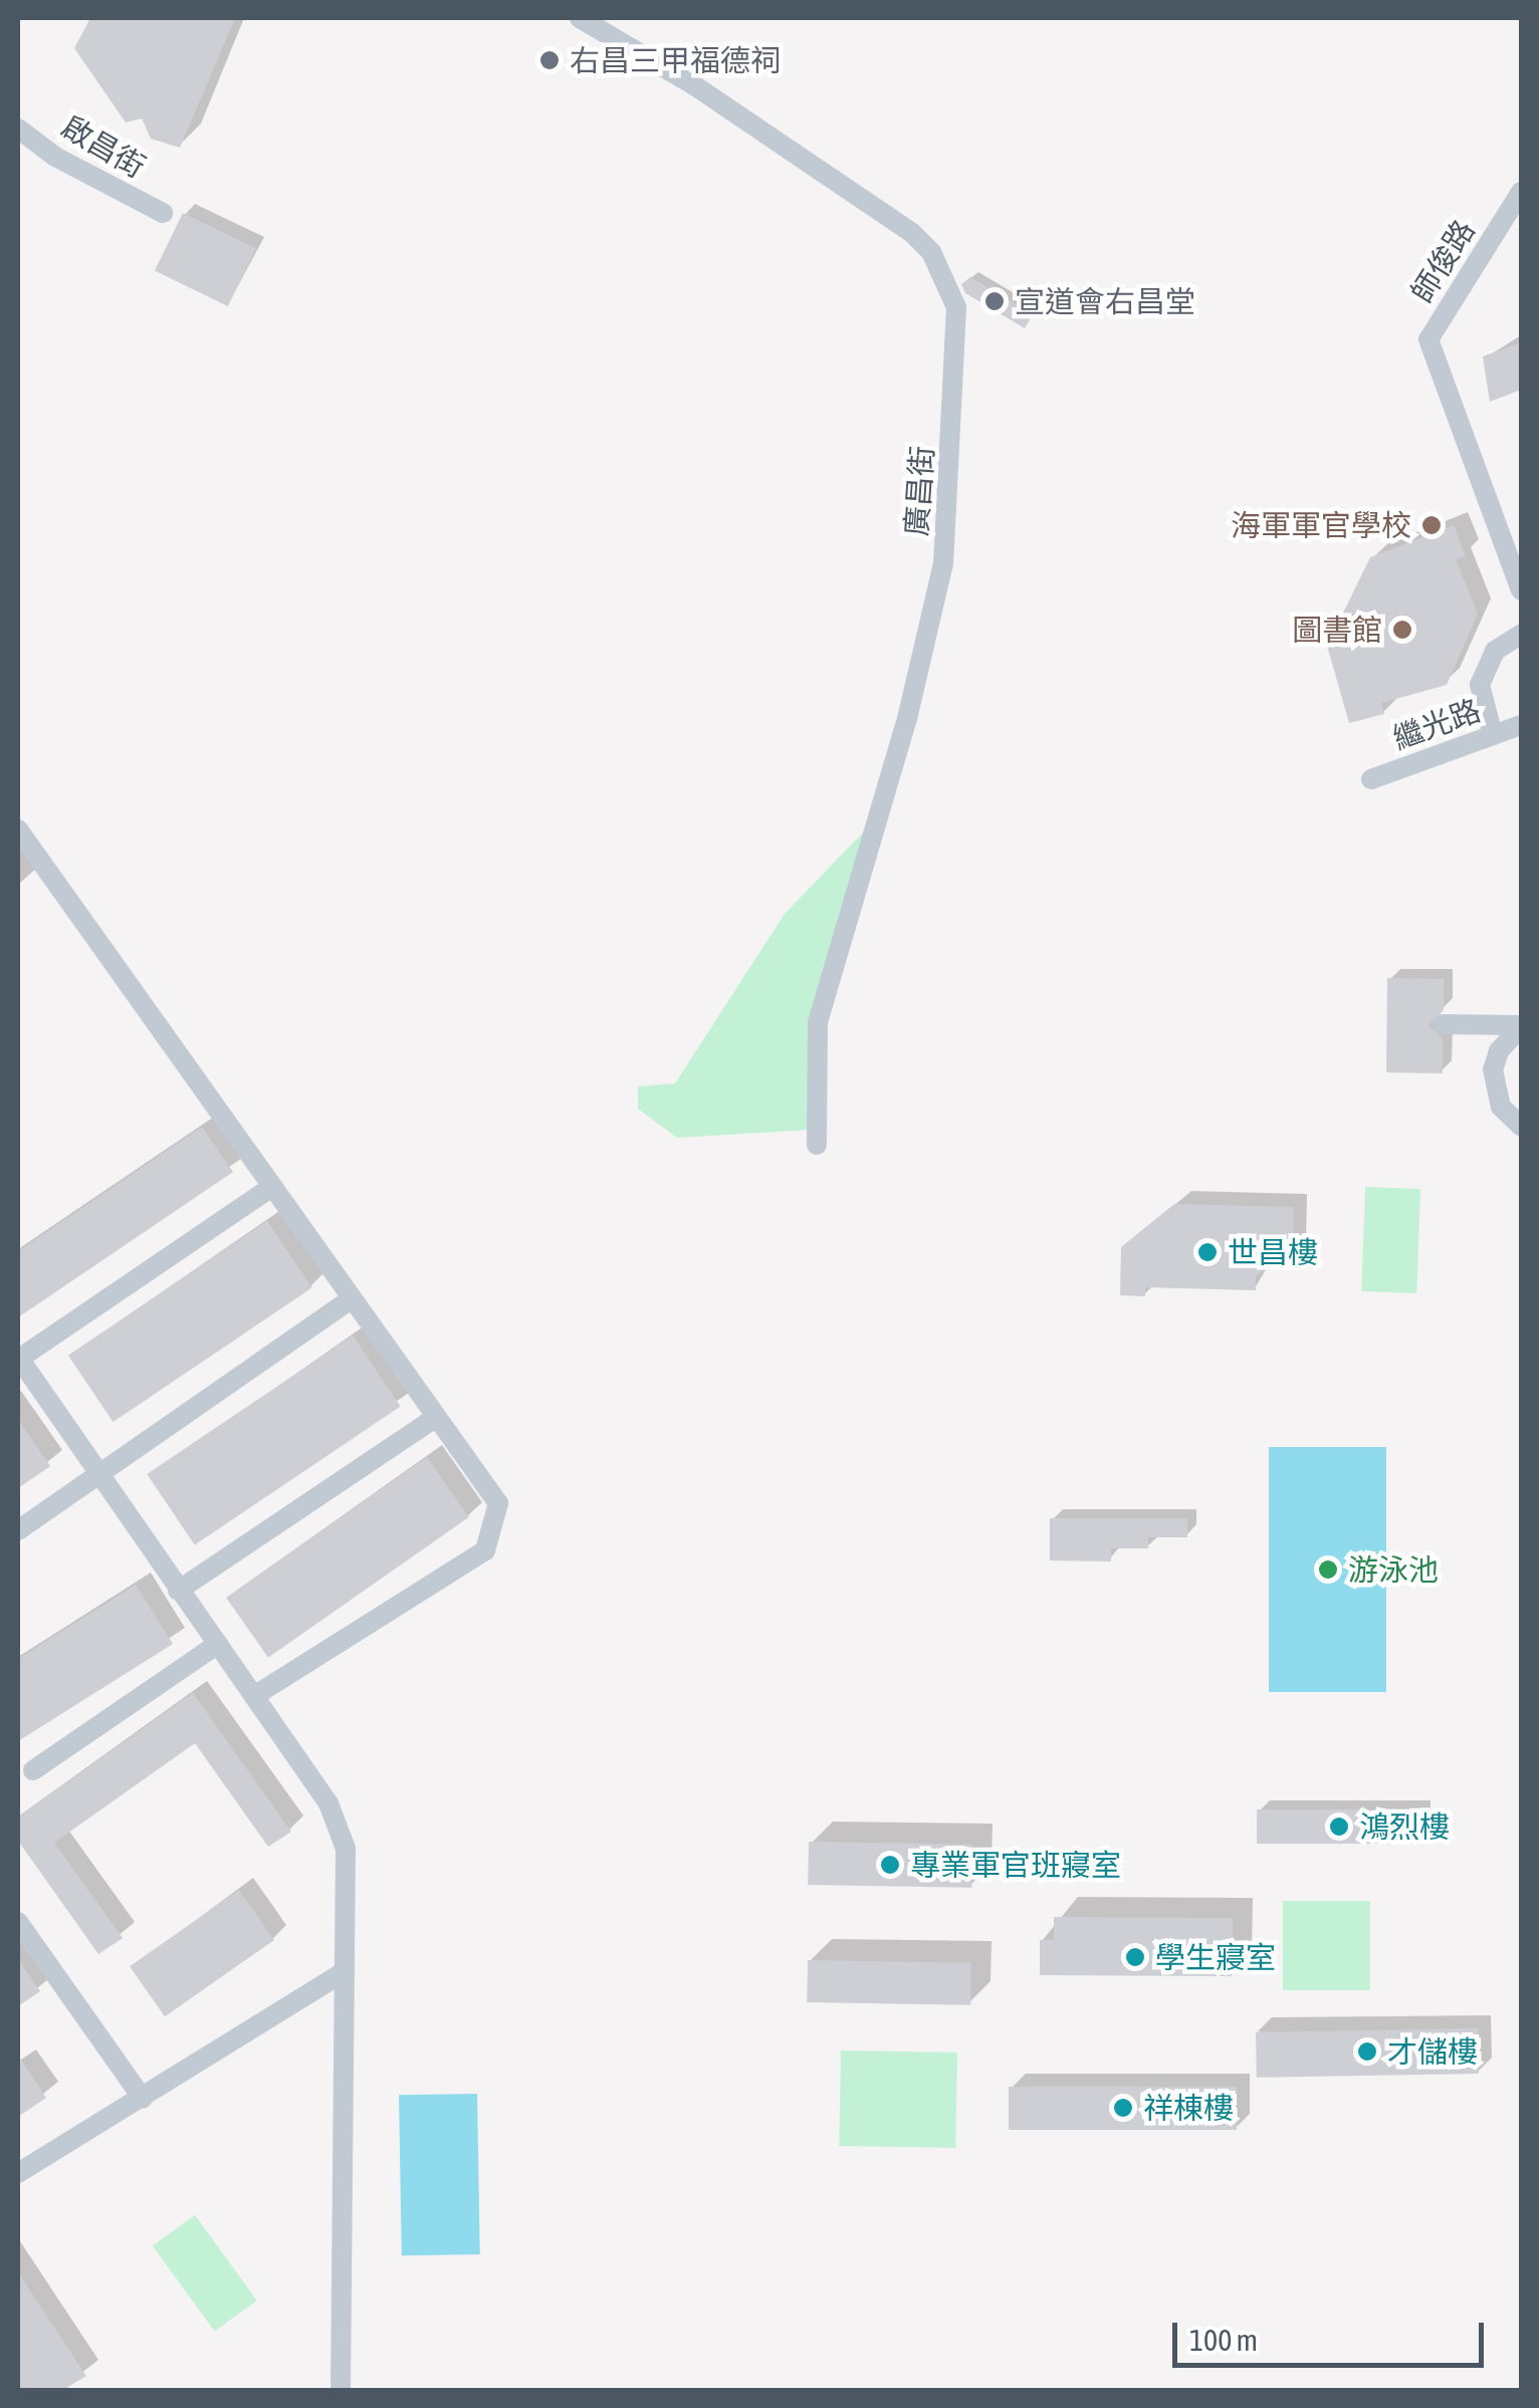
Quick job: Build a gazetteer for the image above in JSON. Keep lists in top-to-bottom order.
{
  "streets": {
    "street": [
      "啟昌街",
      "師俊路",
      "廣昌街",
      "繼光路"
    ]
  },
  "places": [
    "右昌三甲福德祠",
    "宣道會右昌堂",
    "海軍軍官學校",
    "圖書館",
    "世昌樓",
    "游泳池",
    "鴻烈樓",
    "專業軍官班寢室",
    "學生寢室",
    "才儲樓",
    "祥棟樓"
  ],
  "scale_bar": "100 m"
}
